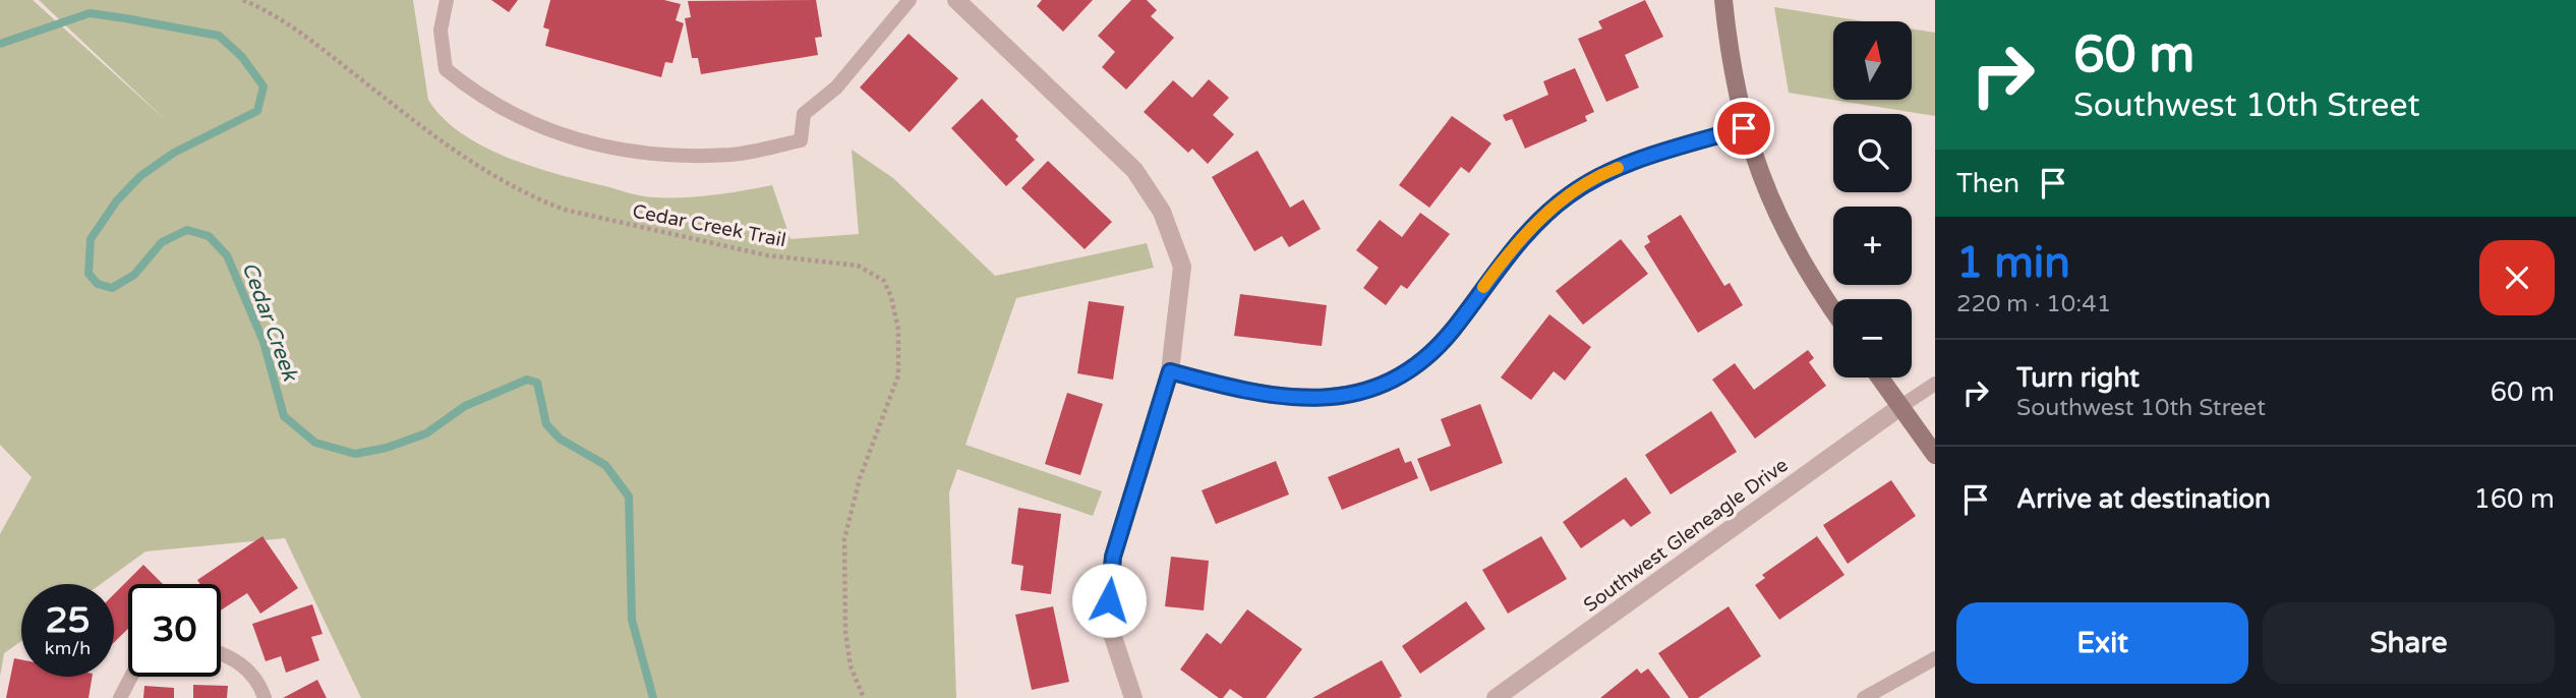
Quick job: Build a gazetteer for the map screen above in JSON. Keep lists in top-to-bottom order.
{
  "streets": {
    "street": ["Southwest Gleneagle Drive"],
    "path": ["Cedar Creek Trail"]
  },
  "water": ["Cedar Creek"],
  "north": "top",
  "page": {
    "turn": ["60 m", "Southwest 10th Street"],
    "map_buttons": ["+", "−"],
    "then": "Then",
    "heading": ["1 min", "220 m · 10:41"],
    "list": [
      {
        "name": "Turn right",
        "note": "Southwest 10th Street",
        "value": "60 m"
      },
      {
        "name": "Arrive at destination",
        "value": "160 m"
      }
    ],
    "speed": "25 km/h",
    "limit": "30",
    "buttons": ["Exit", "Share"]
  }
}
